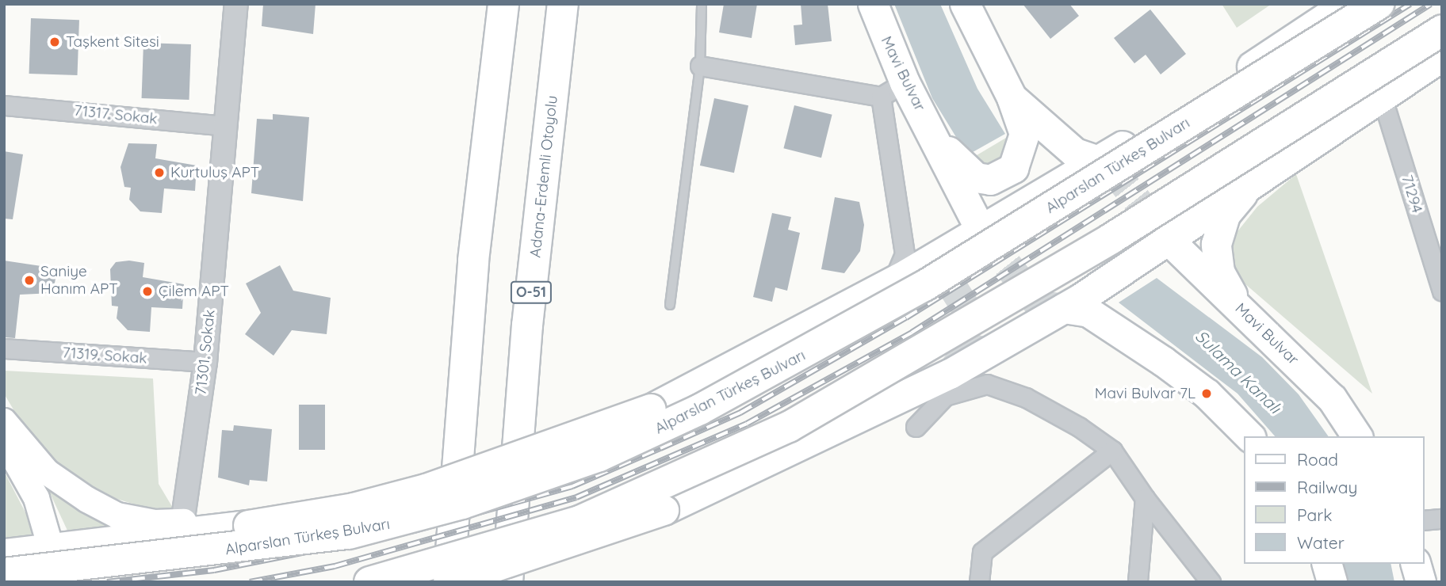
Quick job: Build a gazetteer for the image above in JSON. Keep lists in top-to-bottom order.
{
  "streets": {
    "highway": ["Alparslan Türkeş Bulvarı", "Adana-Erdemli Otoyolu", "O-51"],
    "main road": ["Mavi Bulvar"],
    "street": [
      "71317. Sokak",
      "71294",
      "71301. Sokak",
      "71319. Sokak"
    ]
  },
  "crossings": [
    ["Mavi Bulvar", "Alparslan Türkeş Bulvarı"],
    ["71317. Sokak", "71301. Sokak"],
    ["Alparslan Türkeş Bulvarı", "71301. Sokak"],
    ["71301. Sokak", "71319. Sokak"]
  ],
  "water": ["Sulama Kanalı"],
  "places": [
    "Taşkent Sitesi",
    "Kurtuluş APT",
    "Saniye Hanım APT",
    "Çilem APT",
    "Mavi Bulvar 7L"
  ],
  "legend": [
    "Road",
    "Railway",
    "Park",
    "Water"
  ]
}
